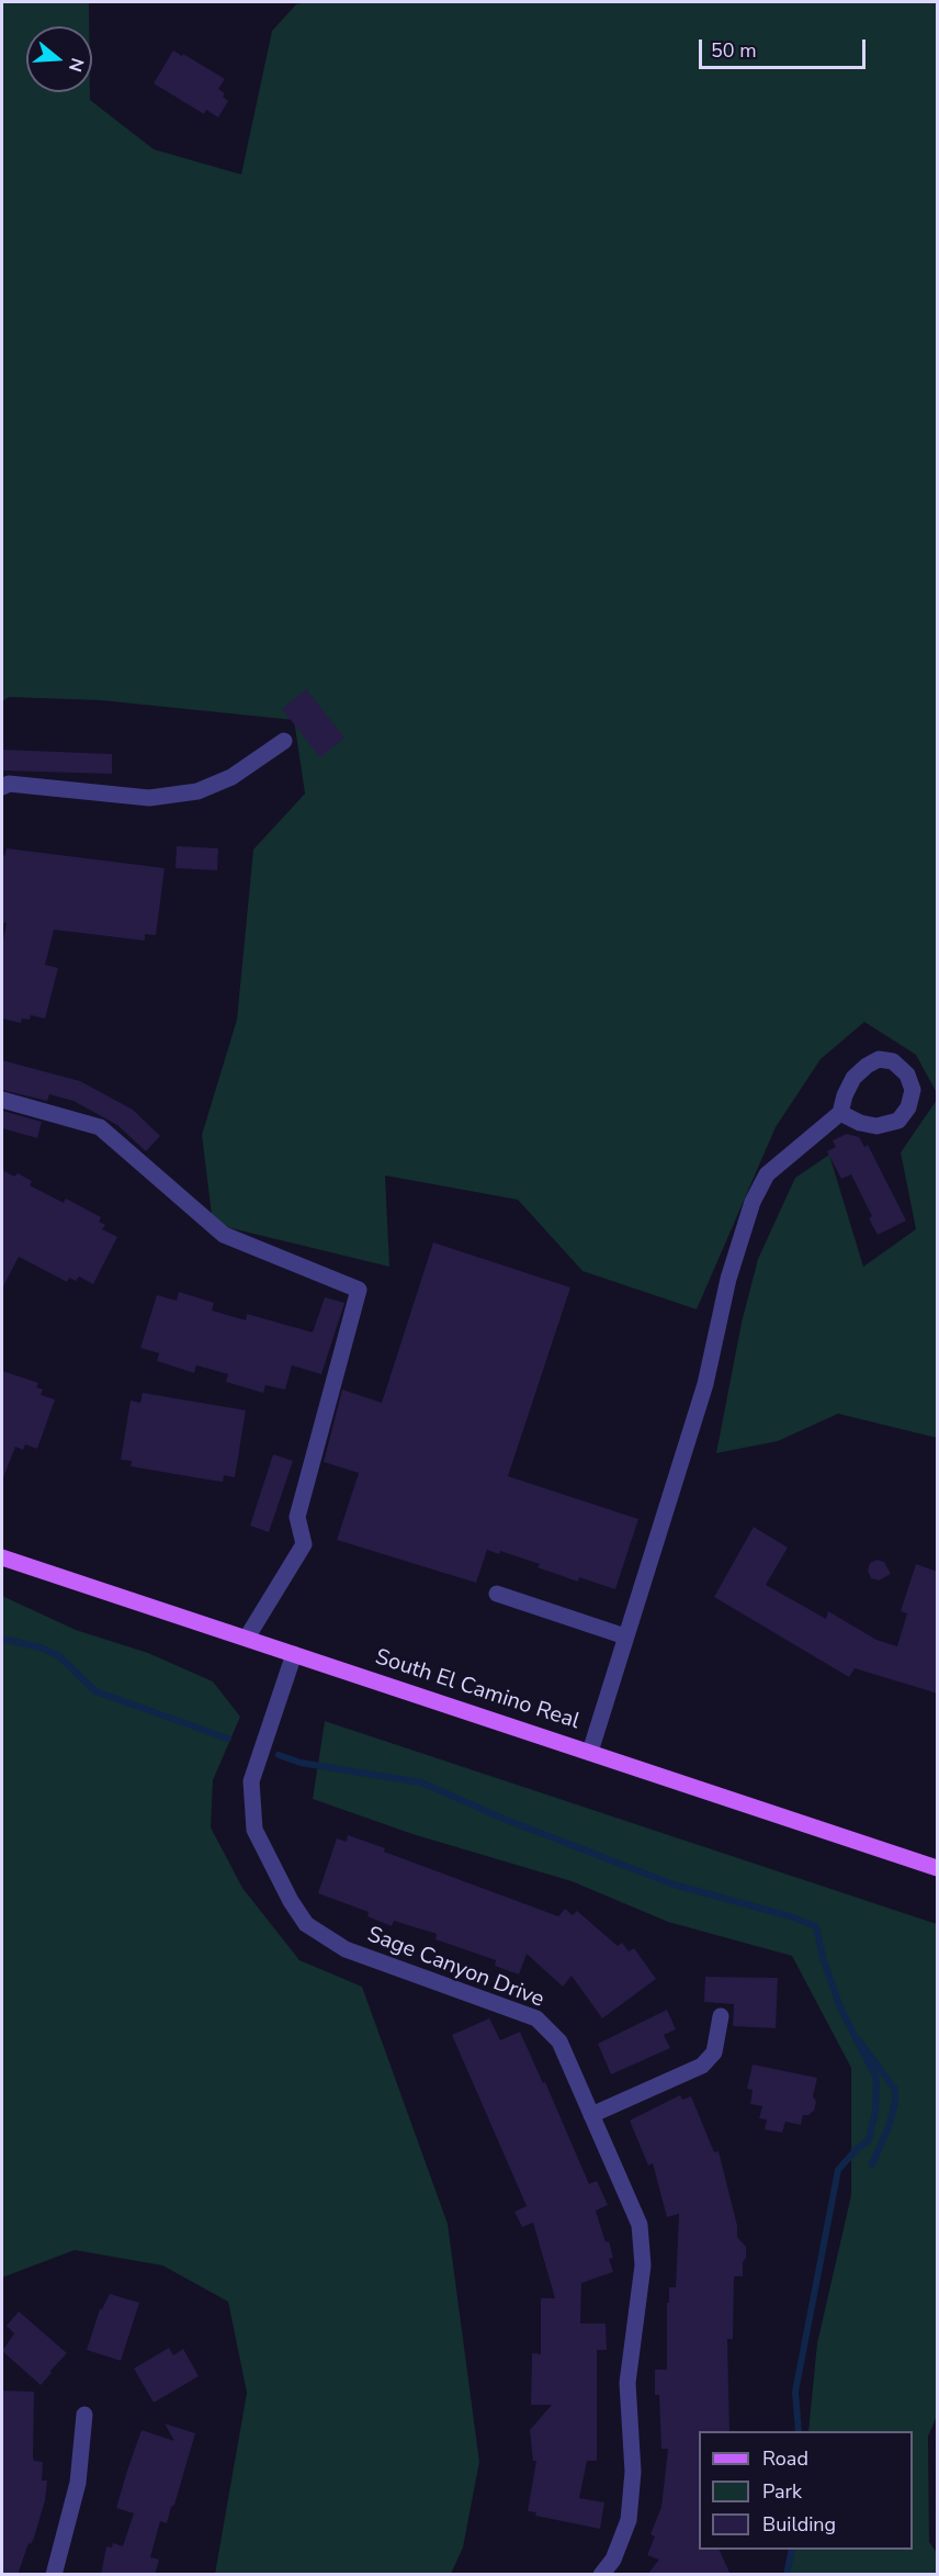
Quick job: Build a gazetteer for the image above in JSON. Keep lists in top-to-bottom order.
{
  "streets": {
    "main road": ["South El Camino Real"],
    "street": ["Sage Canyon Drive"]
  },
  "crossings": [
    ["South El Camino Real", "Sage Canyon Drive"]
  ],
  "legend": ["Road", "Park", "Building"],
  "scale_bar": "50 m",
  "north": "right"
}
